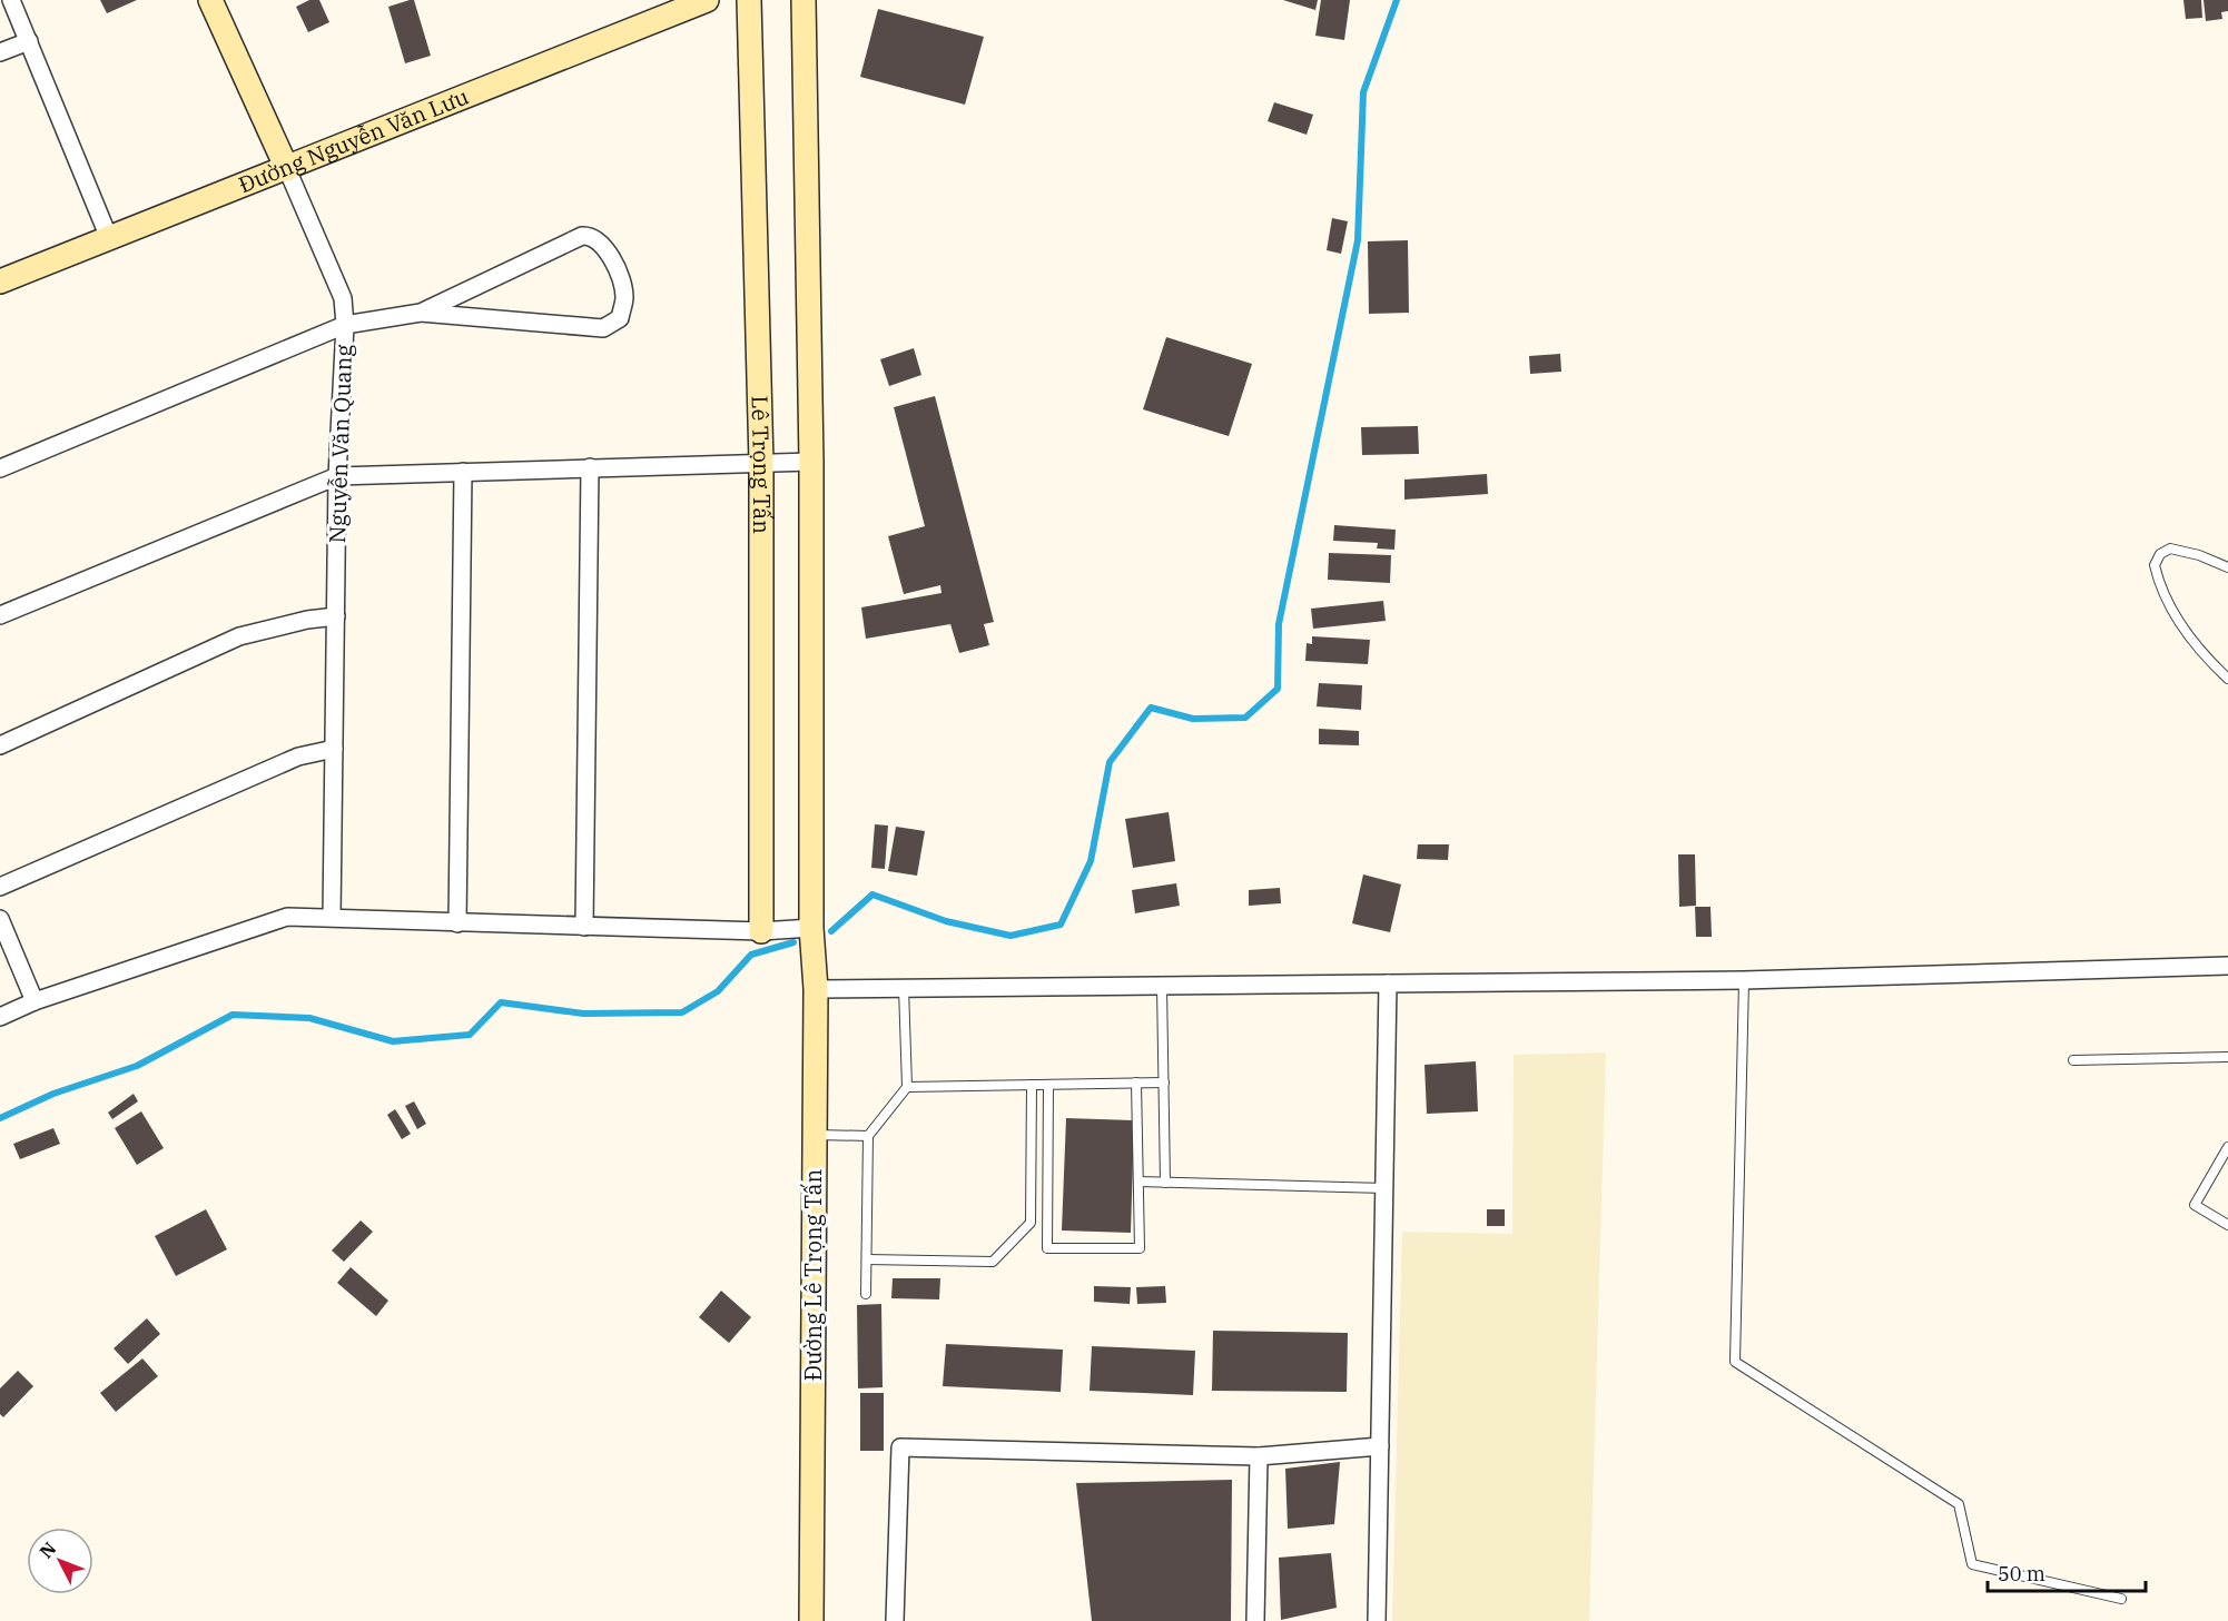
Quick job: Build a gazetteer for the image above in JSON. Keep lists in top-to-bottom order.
{
  "streets": {
    "street": [
      "Đường Nguyễn Văn Lưu",
      "Nguyễn Văn Quang",
      "Lê Trọng Tấn",
      "Đường Lê Trọng Tấn"
    ]
  },
  "crossings": [
    ["Đường Nguyễn Văn Lưu", "Nguyễn Văn Quang"]
  ],
  "scale_bar": "50 m",
  "north": "top left"
}
